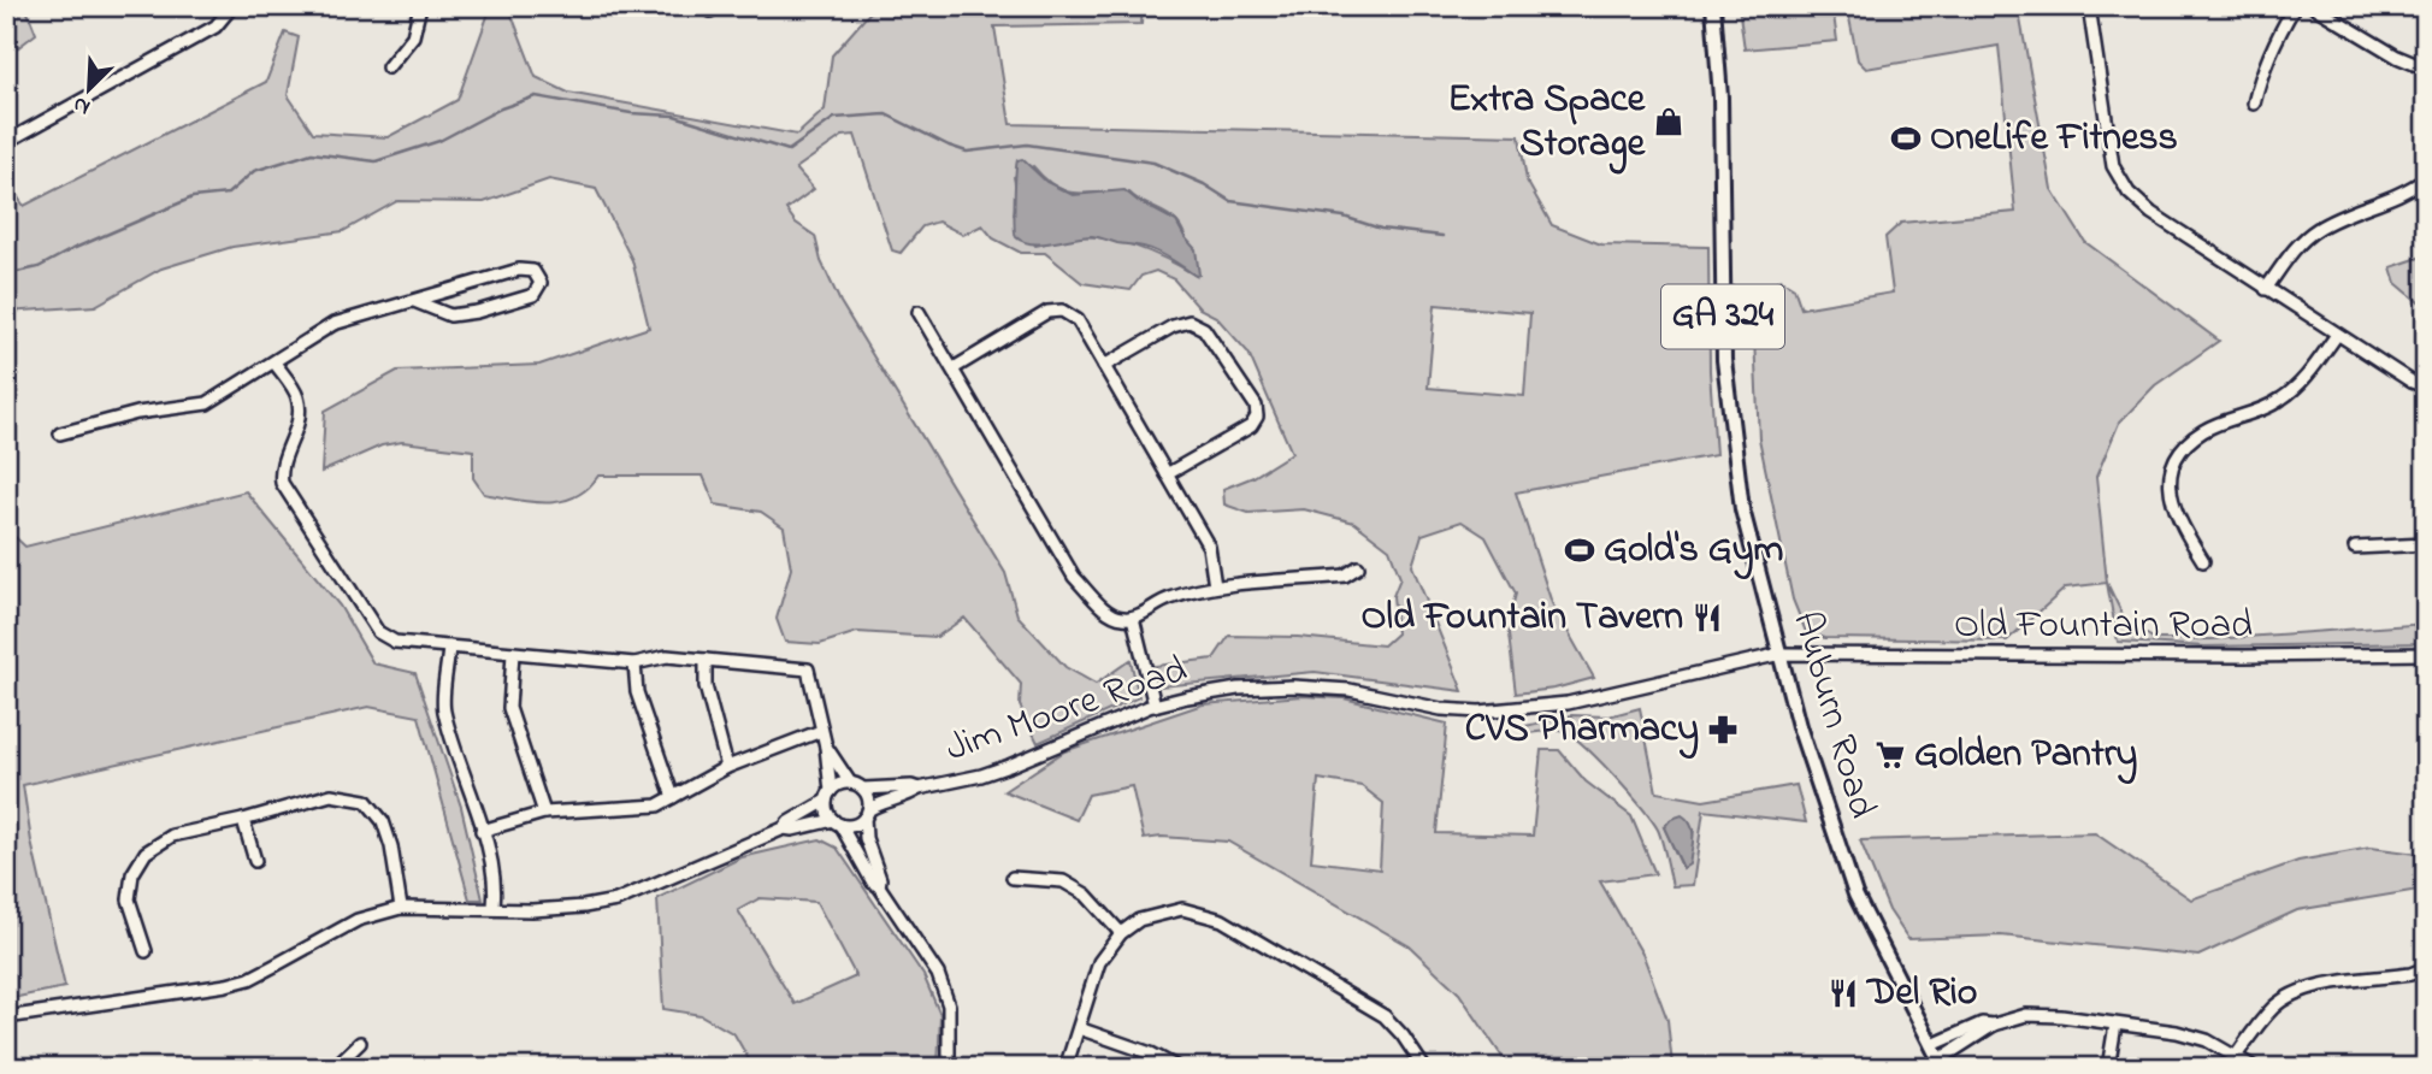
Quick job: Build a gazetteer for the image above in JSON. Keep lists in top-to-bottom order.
{
  "streets": {
    "main road": ["GA 324", "Auburn Road"],
    "street": ["Old Fountain Road", "Jim Moore Road"]
  },
  "crossings": [
    ["Old Fountain Road", "Jim Moore Road"],
    ["Old Fountain Road", "Auburn Road"],
    ["Jim Moore Road", "Auburn Road"]
  ],
  "places": {
    "shop": ["Extra Space Storage"],
    "sports": ["OneLife Fitness", "Gold's Gym"],
    "restaurant": ["Old Fountain Tavern", "Del Rio"],
    "pharmacy": ["CVS Pharmacy"],
    "supermarket": ["Golden Pantry"]
  },
  "north": "bottom left"
}
